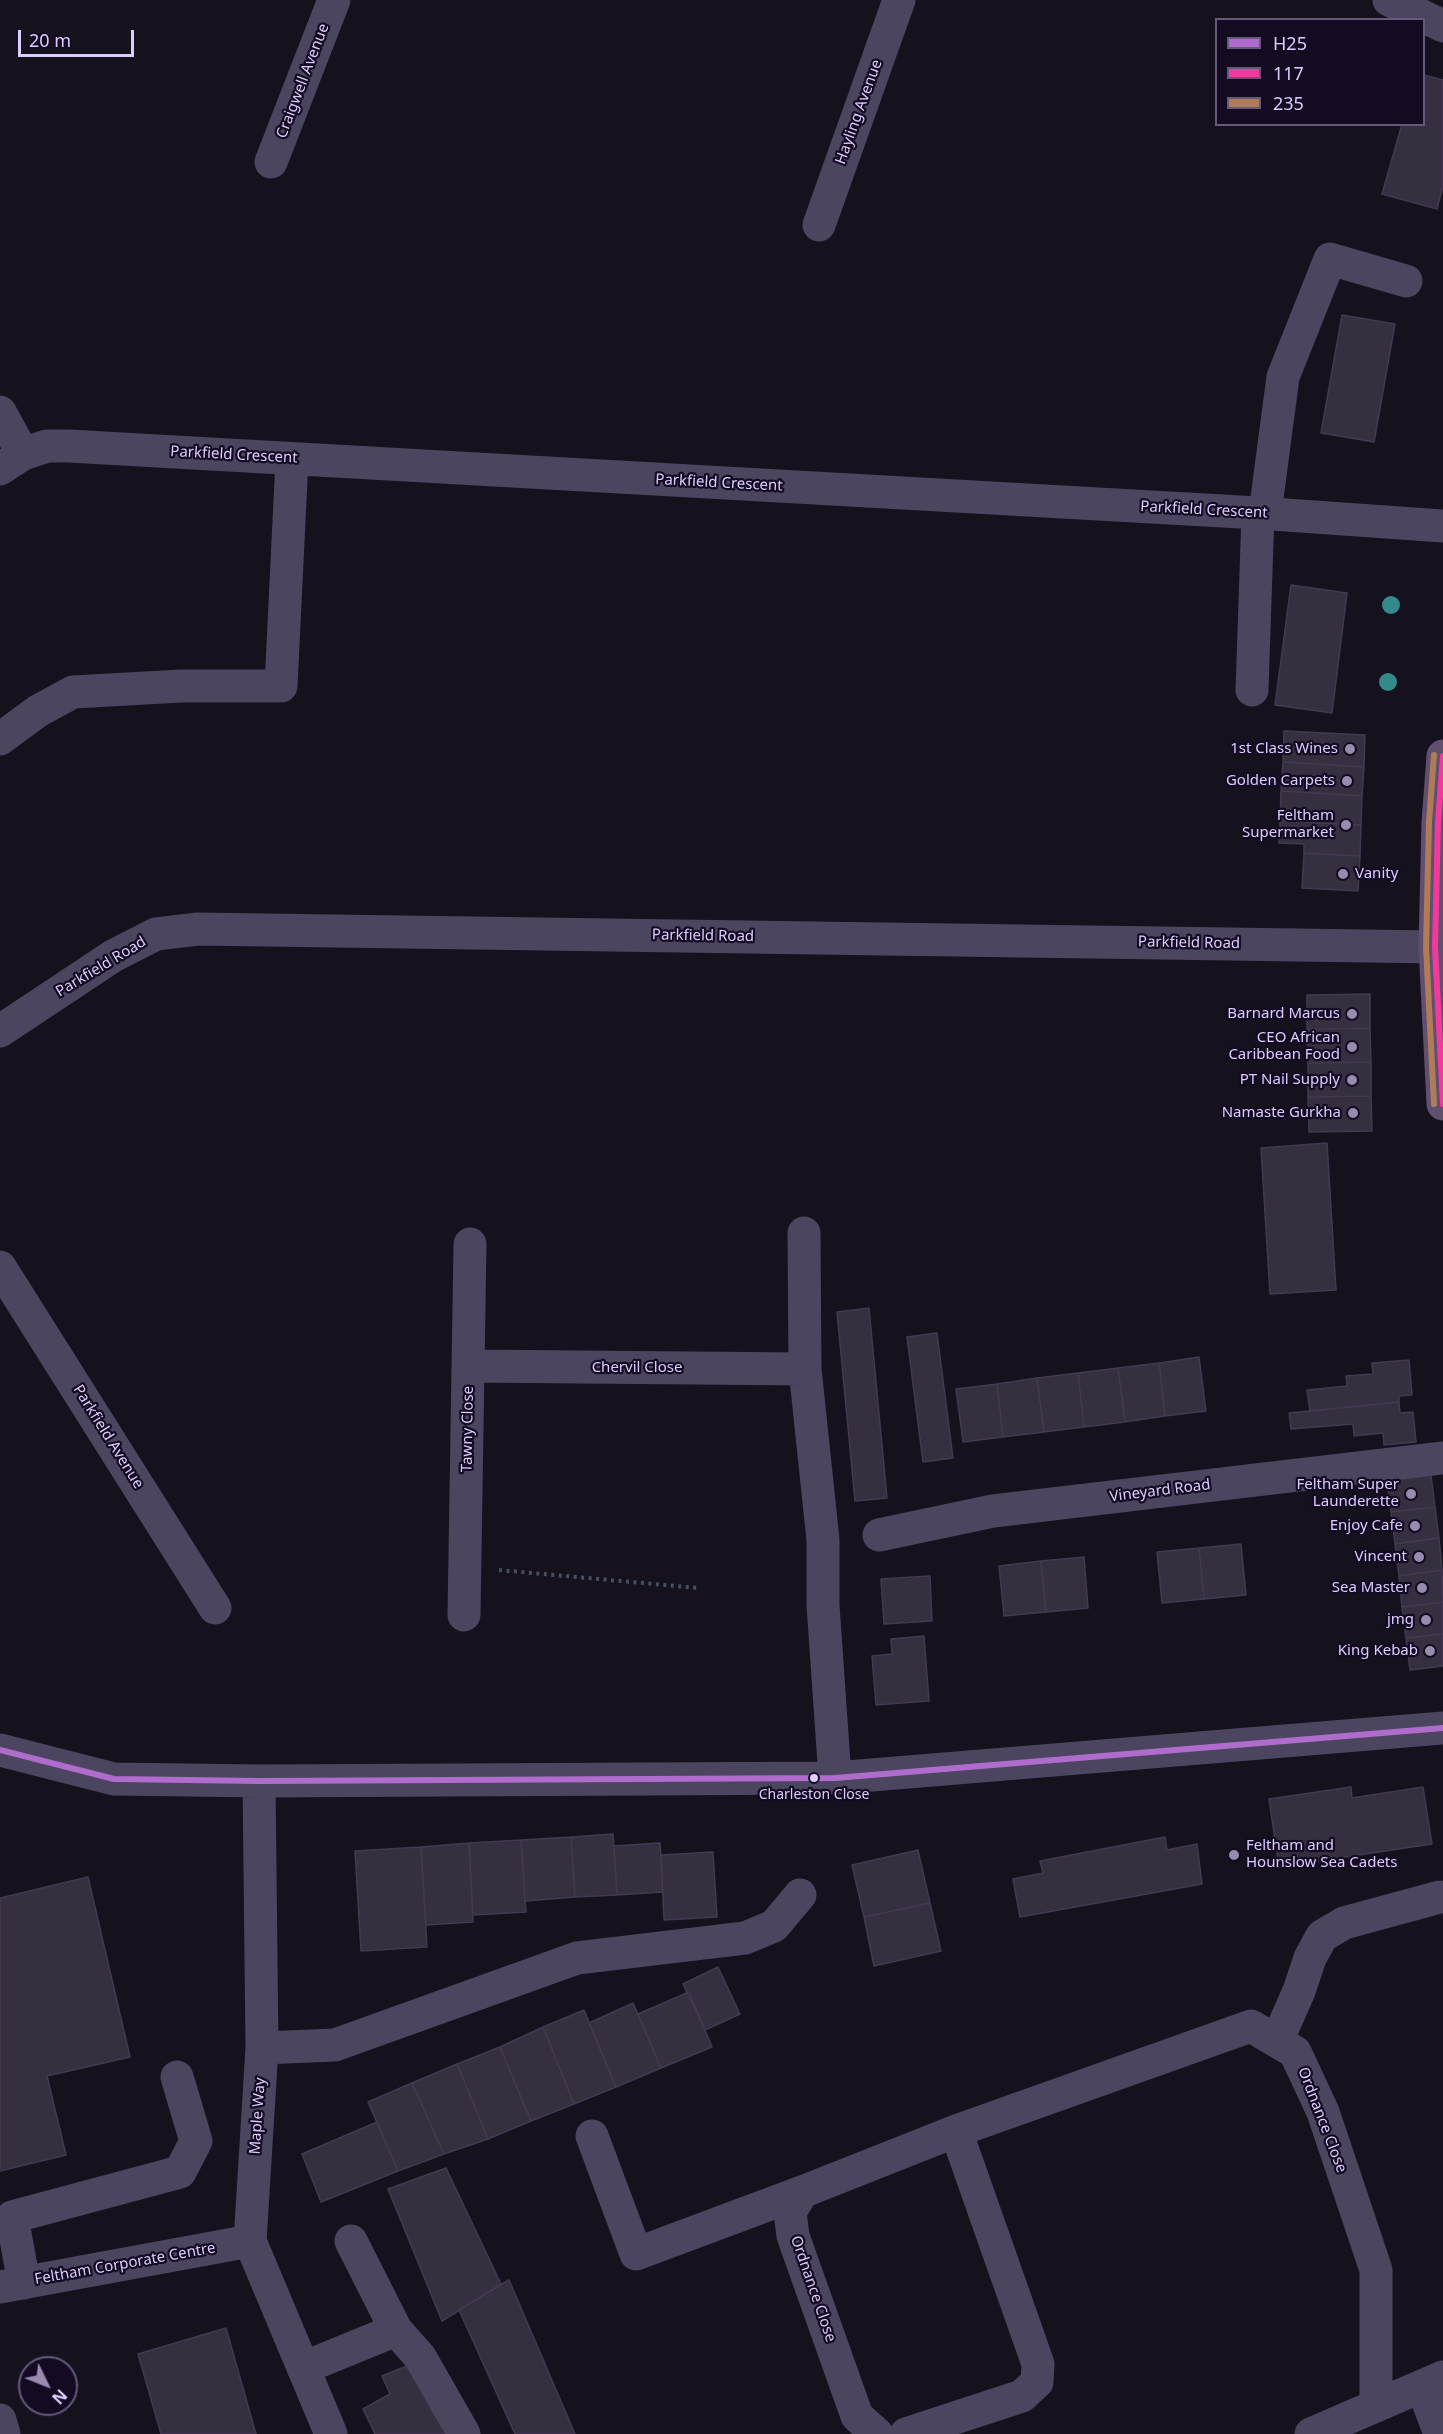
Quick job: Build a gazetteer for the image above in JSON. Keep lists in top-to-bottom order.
{
  "streets": {
    "street": [
      "Craigwell Avenue",
      "Hayling Avenue",
      "Parkfield Crescent",
      "Parkfield Road",
      "Chervil Close",
      "Tawny Close",
      "Parkfield Avenue",
      "Vineyard Road",
      "Maple Way",
      "Ordnance Close",
      "Feltham Corporate Centre"
    ]
  },
  "crossings": [
    ["Chervil Close", "Tawny Close"],
    ["Maple Way", "Feltham Corporate Centre"]
  ],
  "places": [
    "1st Class Wines",
    "Golden Carpets",
    "Feltham Supermarket",
    "Vanity",
    "Barnard Marcus",
    "CEO African Caribbean Food",
    "PT Nail Supply",
    "Namaste Gurkha",
    "Feltham Super Launderette",
    "Enjoy Cafe",
    "Vincent",
    "Sea Master",
    "jmg",
    "King Kebab",
    "Charleston Close",
    "Feltham and Hounslow Sea Cadets"
  ],
  "lines": ["transit line 235", "transit line 117", "transit line H25"],
  "legend": ["H25", "117", "235"],
  "scale_bar": "20 m",
  "north": "bottom right"
}
